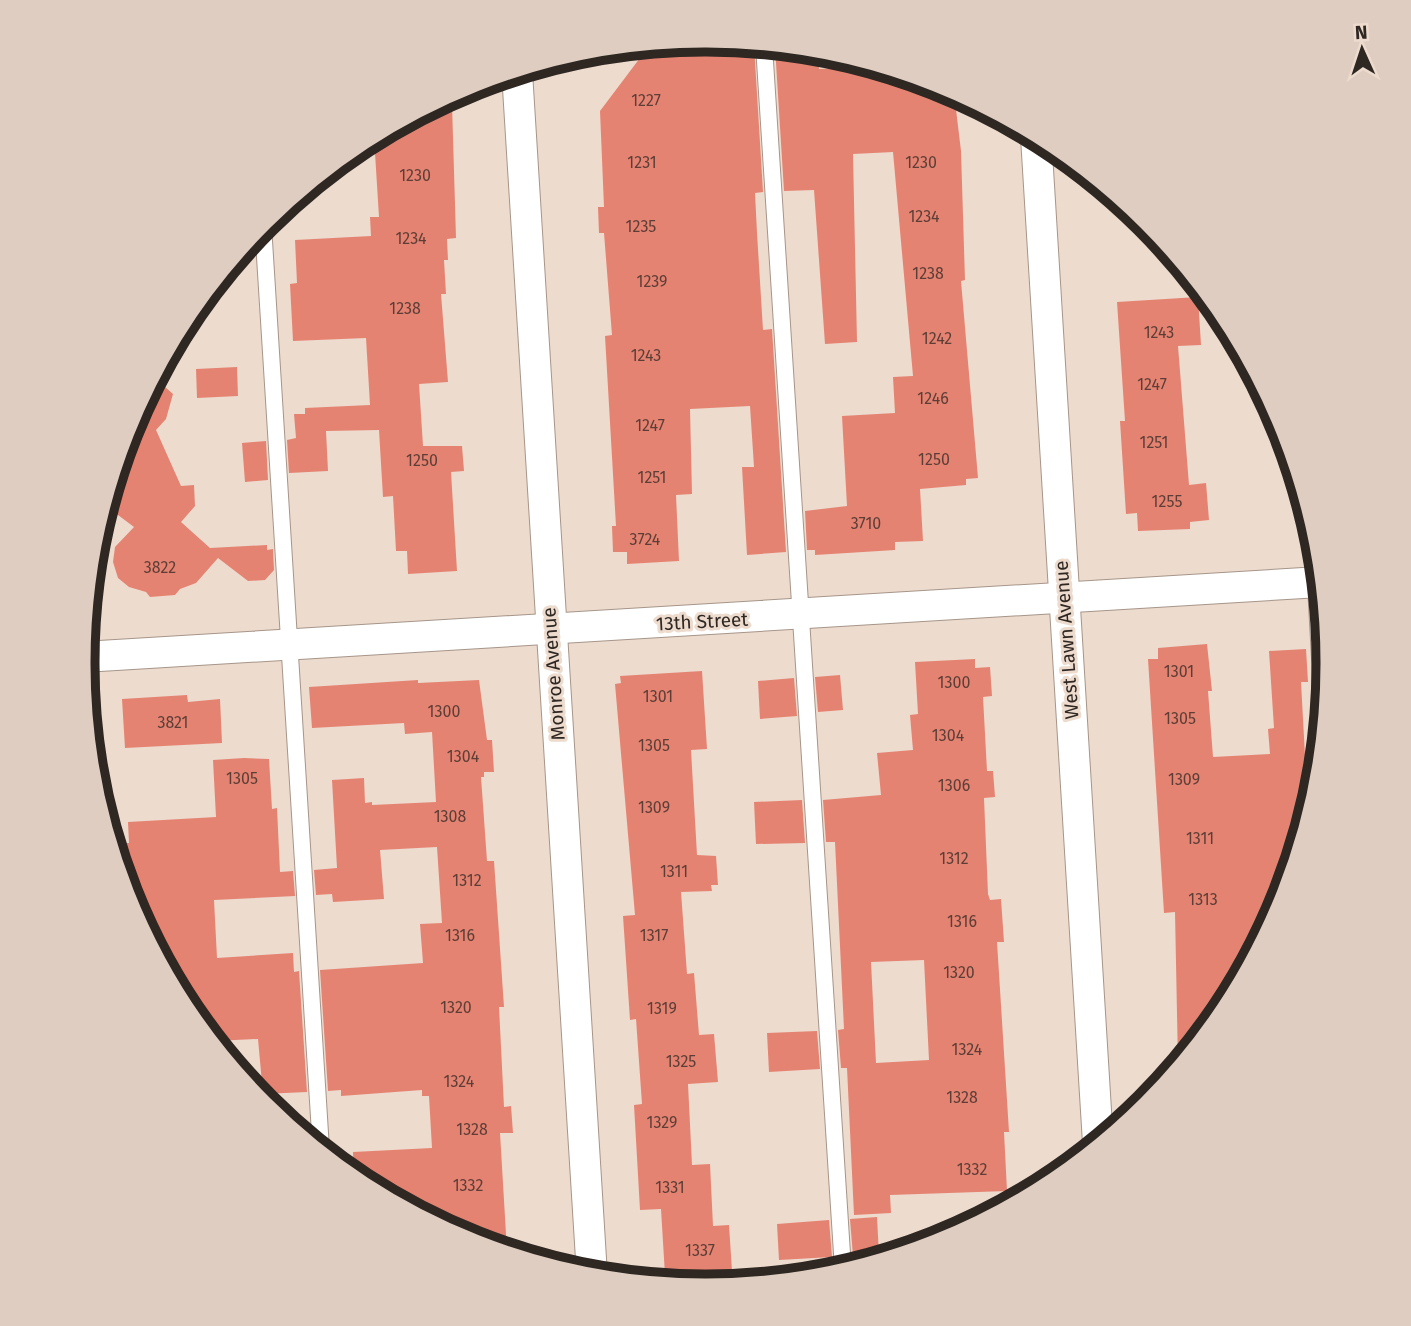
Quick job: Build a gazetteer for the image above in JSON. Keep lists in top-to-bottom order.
{
  "streets": {
    "street": ["13th Street", "West Lawn Avenue", "Monroe Avenue"]
  },
  "crossings": [
    ["13th Street", "West Lawn Avenue"],
    ["13th Street", "Monroe Avenue"]
  ],
  "house_numbers": [
    "1227",
    "1231",
    "1230",
    "1230",
    "1234",
    "1235",
    "1234",
    "1238",
    "1239",
    "1238",
    "1243",
    "1242",
    "1243",
    "1247",
    "1246",
    "1247",
    "1251",
    "1250",
    "1250",
    "1251",
    "1255",
    "3710",
    "3724",
    "3822",
    "1301",
    "1300",
    "1301",
    "1300",
    "1305",
    "3821",
    "1304",
    "1305",
    "1304",
    "1305",
    "1309",
    "1306",
    "1309",
    "1308",
    "1311",
    "1312",
    "1311",
    "1312",
    "1313",
    "1316",
    "1316",
    "1317",
    "1320",
    "1320",
    "1319",
    "1324",
    "1325",
    "1324",
    "1328",
    "1329",
    "1328",
    "1332",
    "1332",
    "1331",
    "1337"
  ],
  "north": "top"
}
